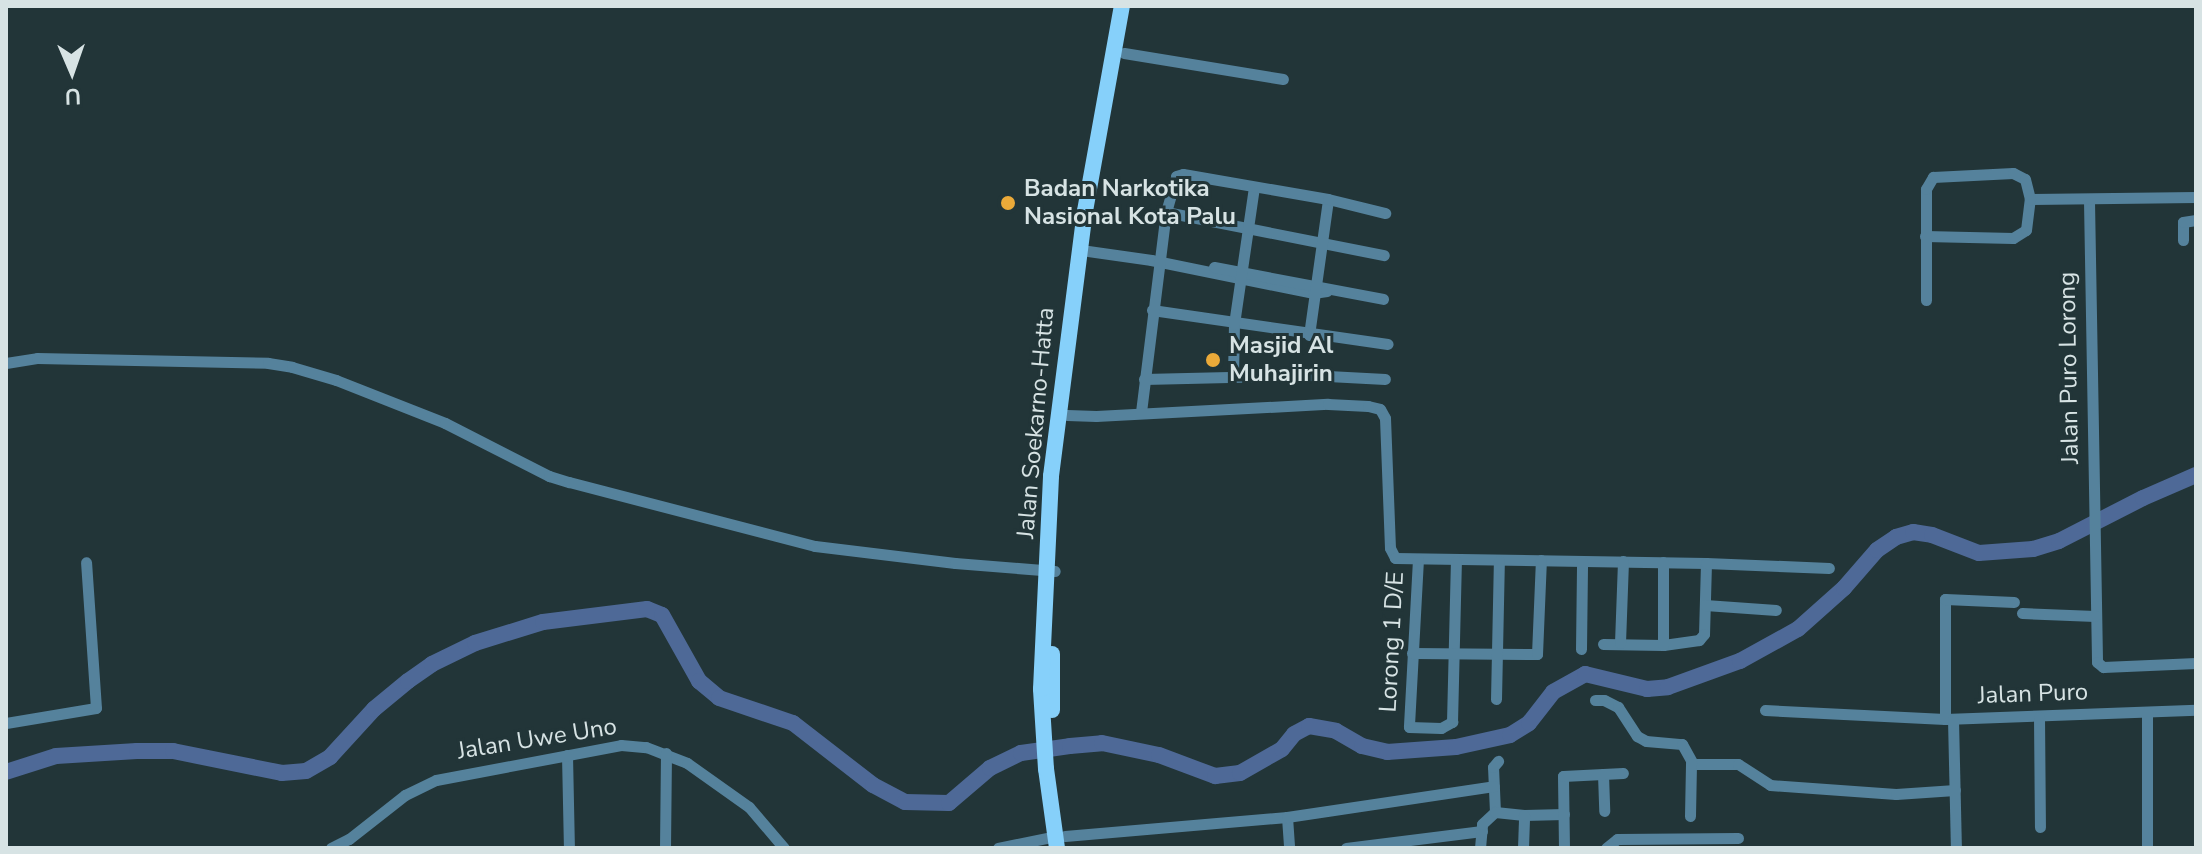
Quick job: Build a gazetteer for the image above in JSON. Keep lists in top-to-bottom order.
{
  "streets": {
    "main road": ["Jalan Soekarno-Hatta"],
    "street": [
      "Jalan Puro Lorong",
      "Lorong 1 D/E",
      "Jalan Puro",
      "Jalan Uwe Uno"
    ]
  },
  "places": ["Badan Narkotika Nasional Kota Palu", "Masjid Al Muhajirin"],
  "north": "bottom"
}
